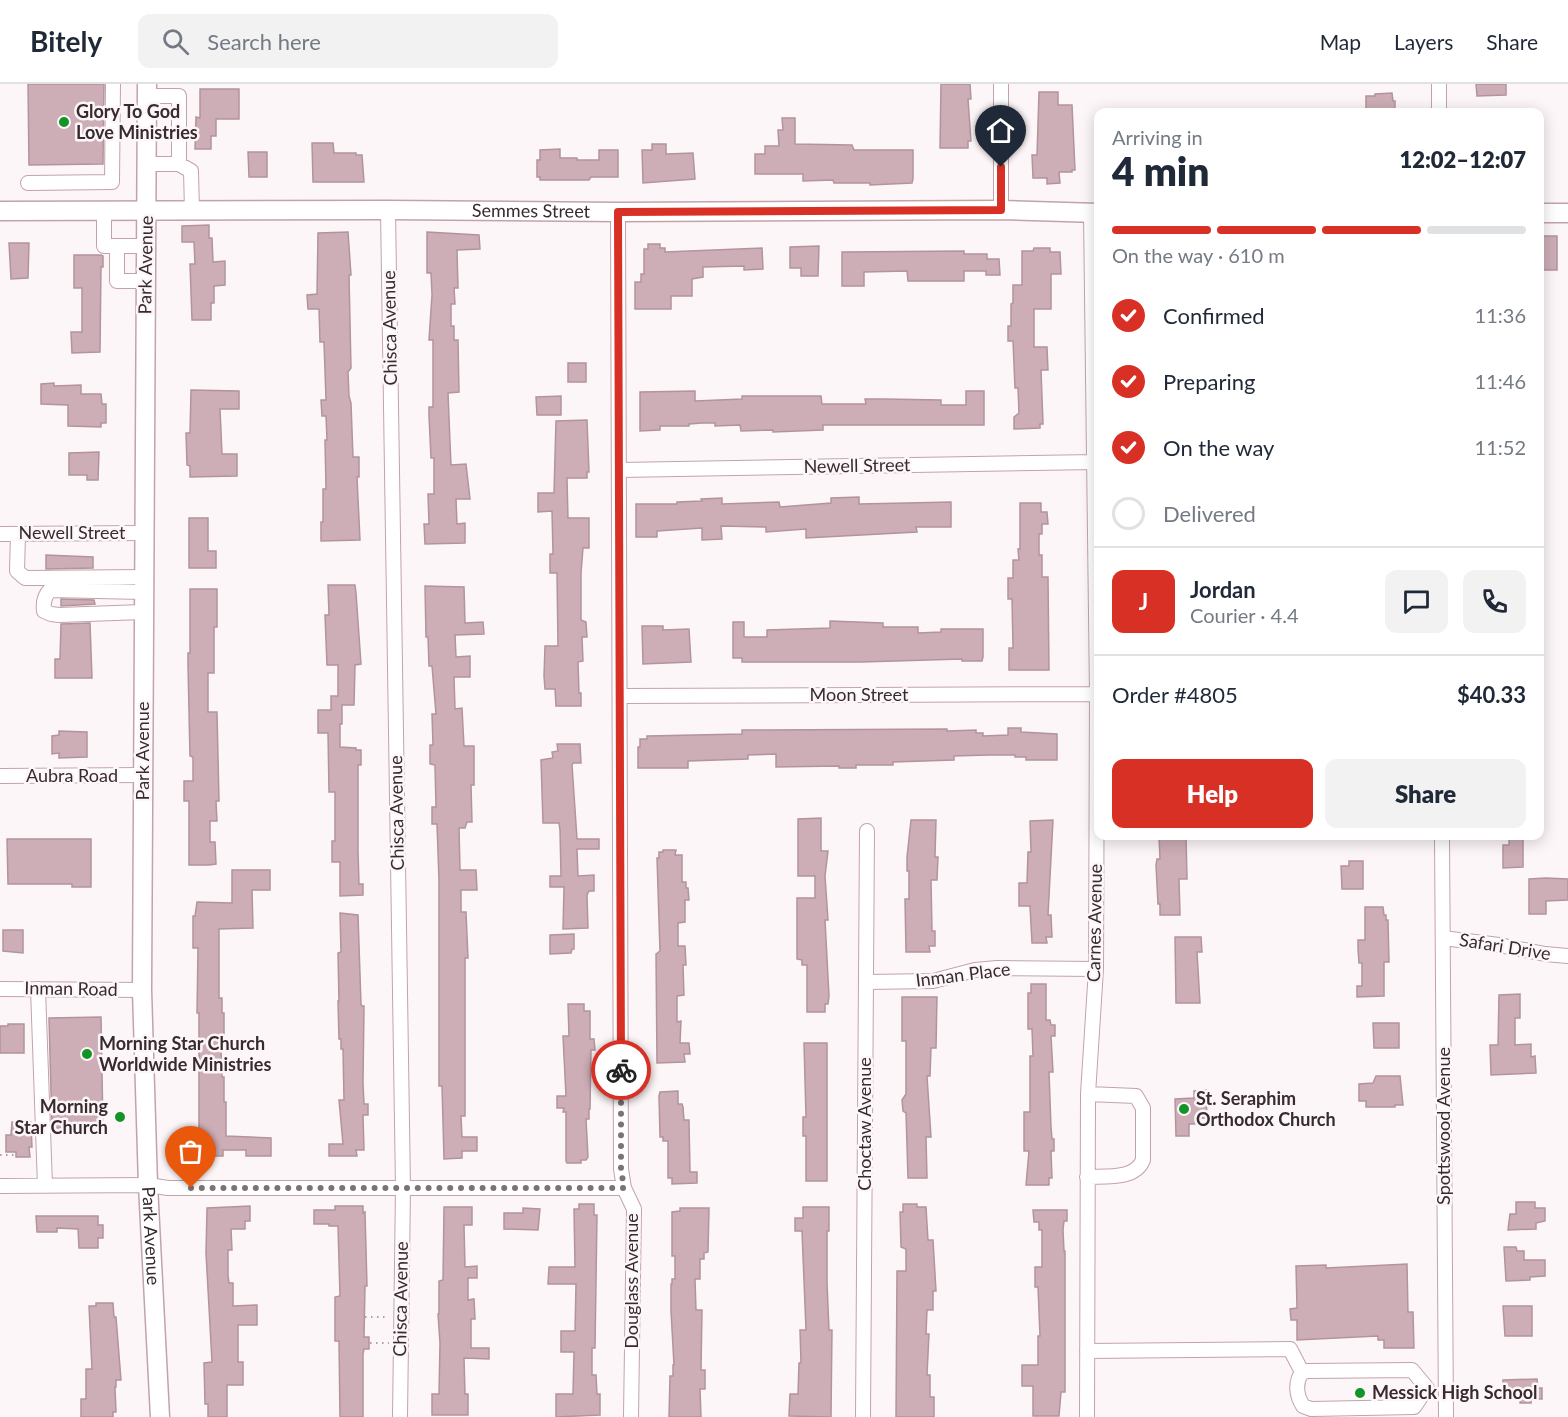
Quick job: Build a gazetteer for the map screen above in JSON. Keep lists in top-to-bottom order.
{
  "streets": {
    "main road": ["Semmes Street", "Park Avenue"],
    "street": [
      "Chisca Avenue",
      "Newell Street",
      "Moon Street",
      "Aubra Road",
      "Carnes Avenue",
      "Safari Drive",
      "Inman Place",
      "Inman Road",
      "Choctaw Avenue",
      "Spottswood Avenue",
      "Douglass Avenue"
    ]
  },
  "crossings": [
    ["Semmes Street", "Park Avenue"],
    ["Semmes Street", "Chisca Avenue"],
    ["Semmes Street", "Douglass Avenue"],
    ["Park Avenue", "Newell Street"],
    ["Park Avenue", "Aubra Road"],
    ["Park Avenue", "Inman Road"],
    ["Newell Street", "Douglass Avenue"],
    ["Moon Street", "Douglass Avenue"],
    ["Carnes Avenue", "Inman Place"],
    ["Safari Drive", "Spottswood Avenue"],
    ["Inman Place", "Choctaw Avenue"]
  ],
  "places": [
    "Glory To God Love Ministries",
    "Morning Star Church Worldwide Ministries",
    "St. Seraphim Orthodox Church",
    "Morning Star Church",
    "Messick High School"
  ],
  "page": {
    "header": "Bitely",
    "search": "Search here",
    "nav": ["Map", "Layers", "Share"],
    "heading": ["4 min", "Arriving in", "12:02–12:07"],
    "panel": [
      "Jordan",
      "Courier · 4.4",
      "Order #4805",
      "$40.33"
    ],
    "bar": "On the way · 610 m",
    "list": [
      ["Confirmed", "11:36"],
      ["Preparing", "11:46"],
      ["On the way", "11:52"],
      "Delivered"
    ],
    "round": "J",
    "buttons": ["Help", "Share"]
  }
}
